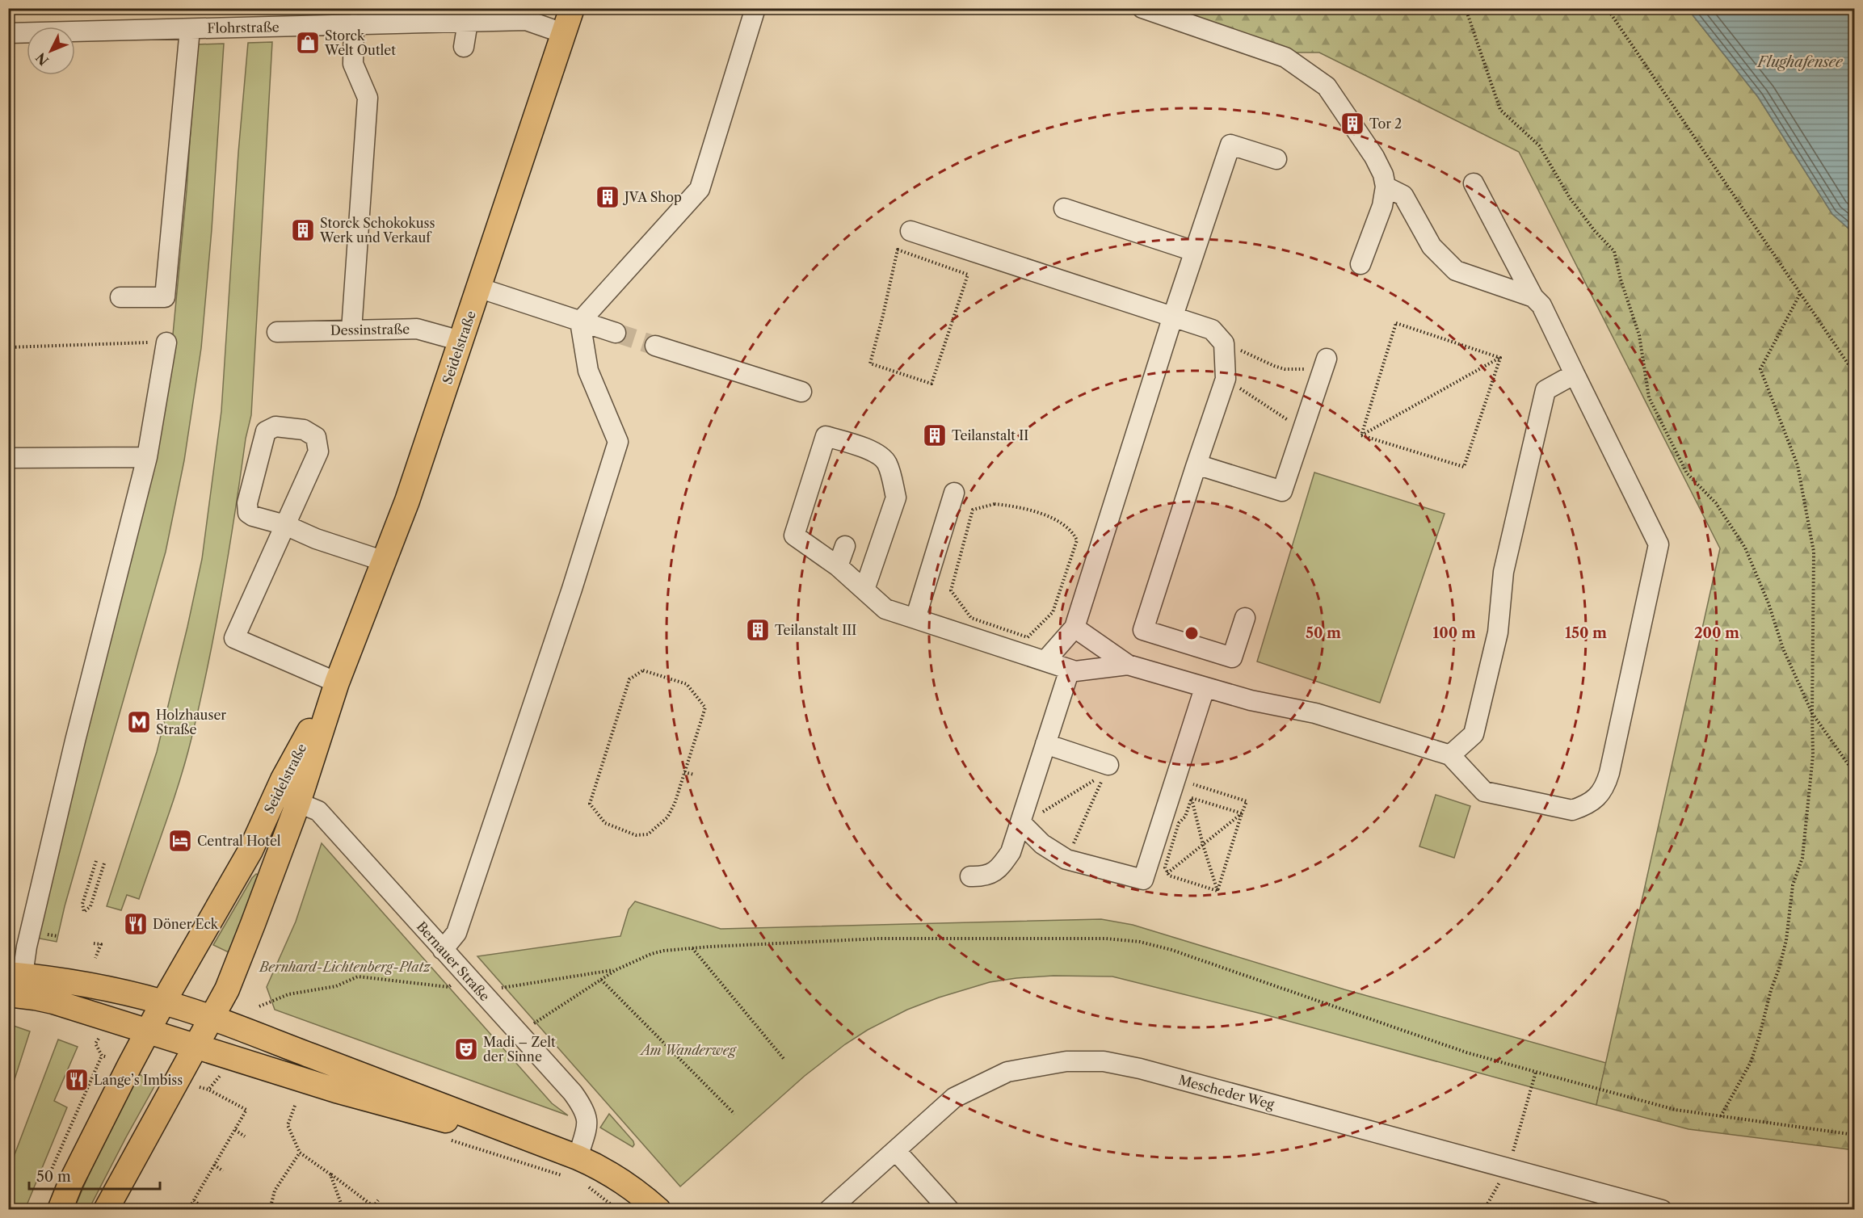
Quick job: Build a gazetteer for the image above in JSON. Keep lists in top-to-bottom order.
{
  "streets": {
    "main road": ["Seidelstraße"],
    "street": [
      "Flohrstraße",
      "Dessinstraße",
      "Bernauer Straße",
      "Mescheder Weg"
    ]
  },
  "crossings": [
    ["Flohrstraße", "Seidelstraße"],
    ["Dessinstraße", "Seidelstraße"],
    ["Seidelstraße", "Bernauer Straße"]
  ],
  "water": ["Flughafensee"],
  "parks": ["Bernhard-Lichtenberg-Platz", "Am Wanderweg"],
  "places": {
    "shop": ["Storck Welt Outlet"],
    "building": [
      "Tor 2",
      "JVA Shop",
      "Storck Schokokuss Werk und Verkauf",
      "Teilanstalt II",
      "Teilanstalt III"
    ],
    "metro station": ["Holzhauser Straße"],
    "hotel": ["Central Hotel"],
    "restaurant": ["Döner Eck", "Lange’s Imbiss"],
    "theatre": ["Madi – Zelt der Sinne"]
  },
  "scale_bar": "50 m",
  "north": "bottom left",
  "rings": [
    "50 m",
    "100 m",
    "150 m",
    "200 m"
  ]
}
